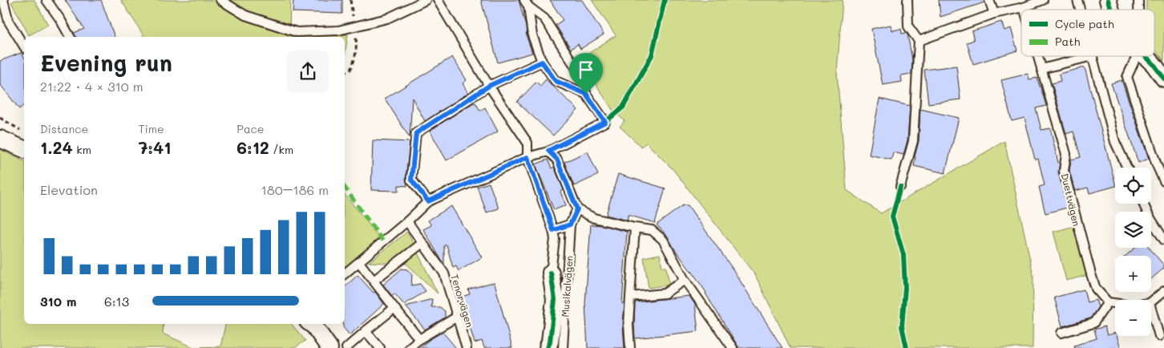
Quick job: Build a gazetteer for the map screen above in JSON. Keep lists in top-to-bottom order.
{
  "streets": {
    "street": ["Musikalvägen"],
    "lane": ["Duettvägen", "Tenorvägen"]
  },
  "legend": ["Cycle path", "Path"],
  "page": {
    "heading": ["Evening run", "21:22 · 4 × 310 m"],
    "stats": [
      ["Distance", "1.24 km"],
      ["Time", "7:41"],
      ["Pace", "6:12 /km"]
    ],
    "map_buttons": ["+", "−"],
    "chart": ["Elevation", "180–186 m"],
    "list": [
      {
        "name": "310 m",
        "note": "6:13"
      }
    ]
  }
}
